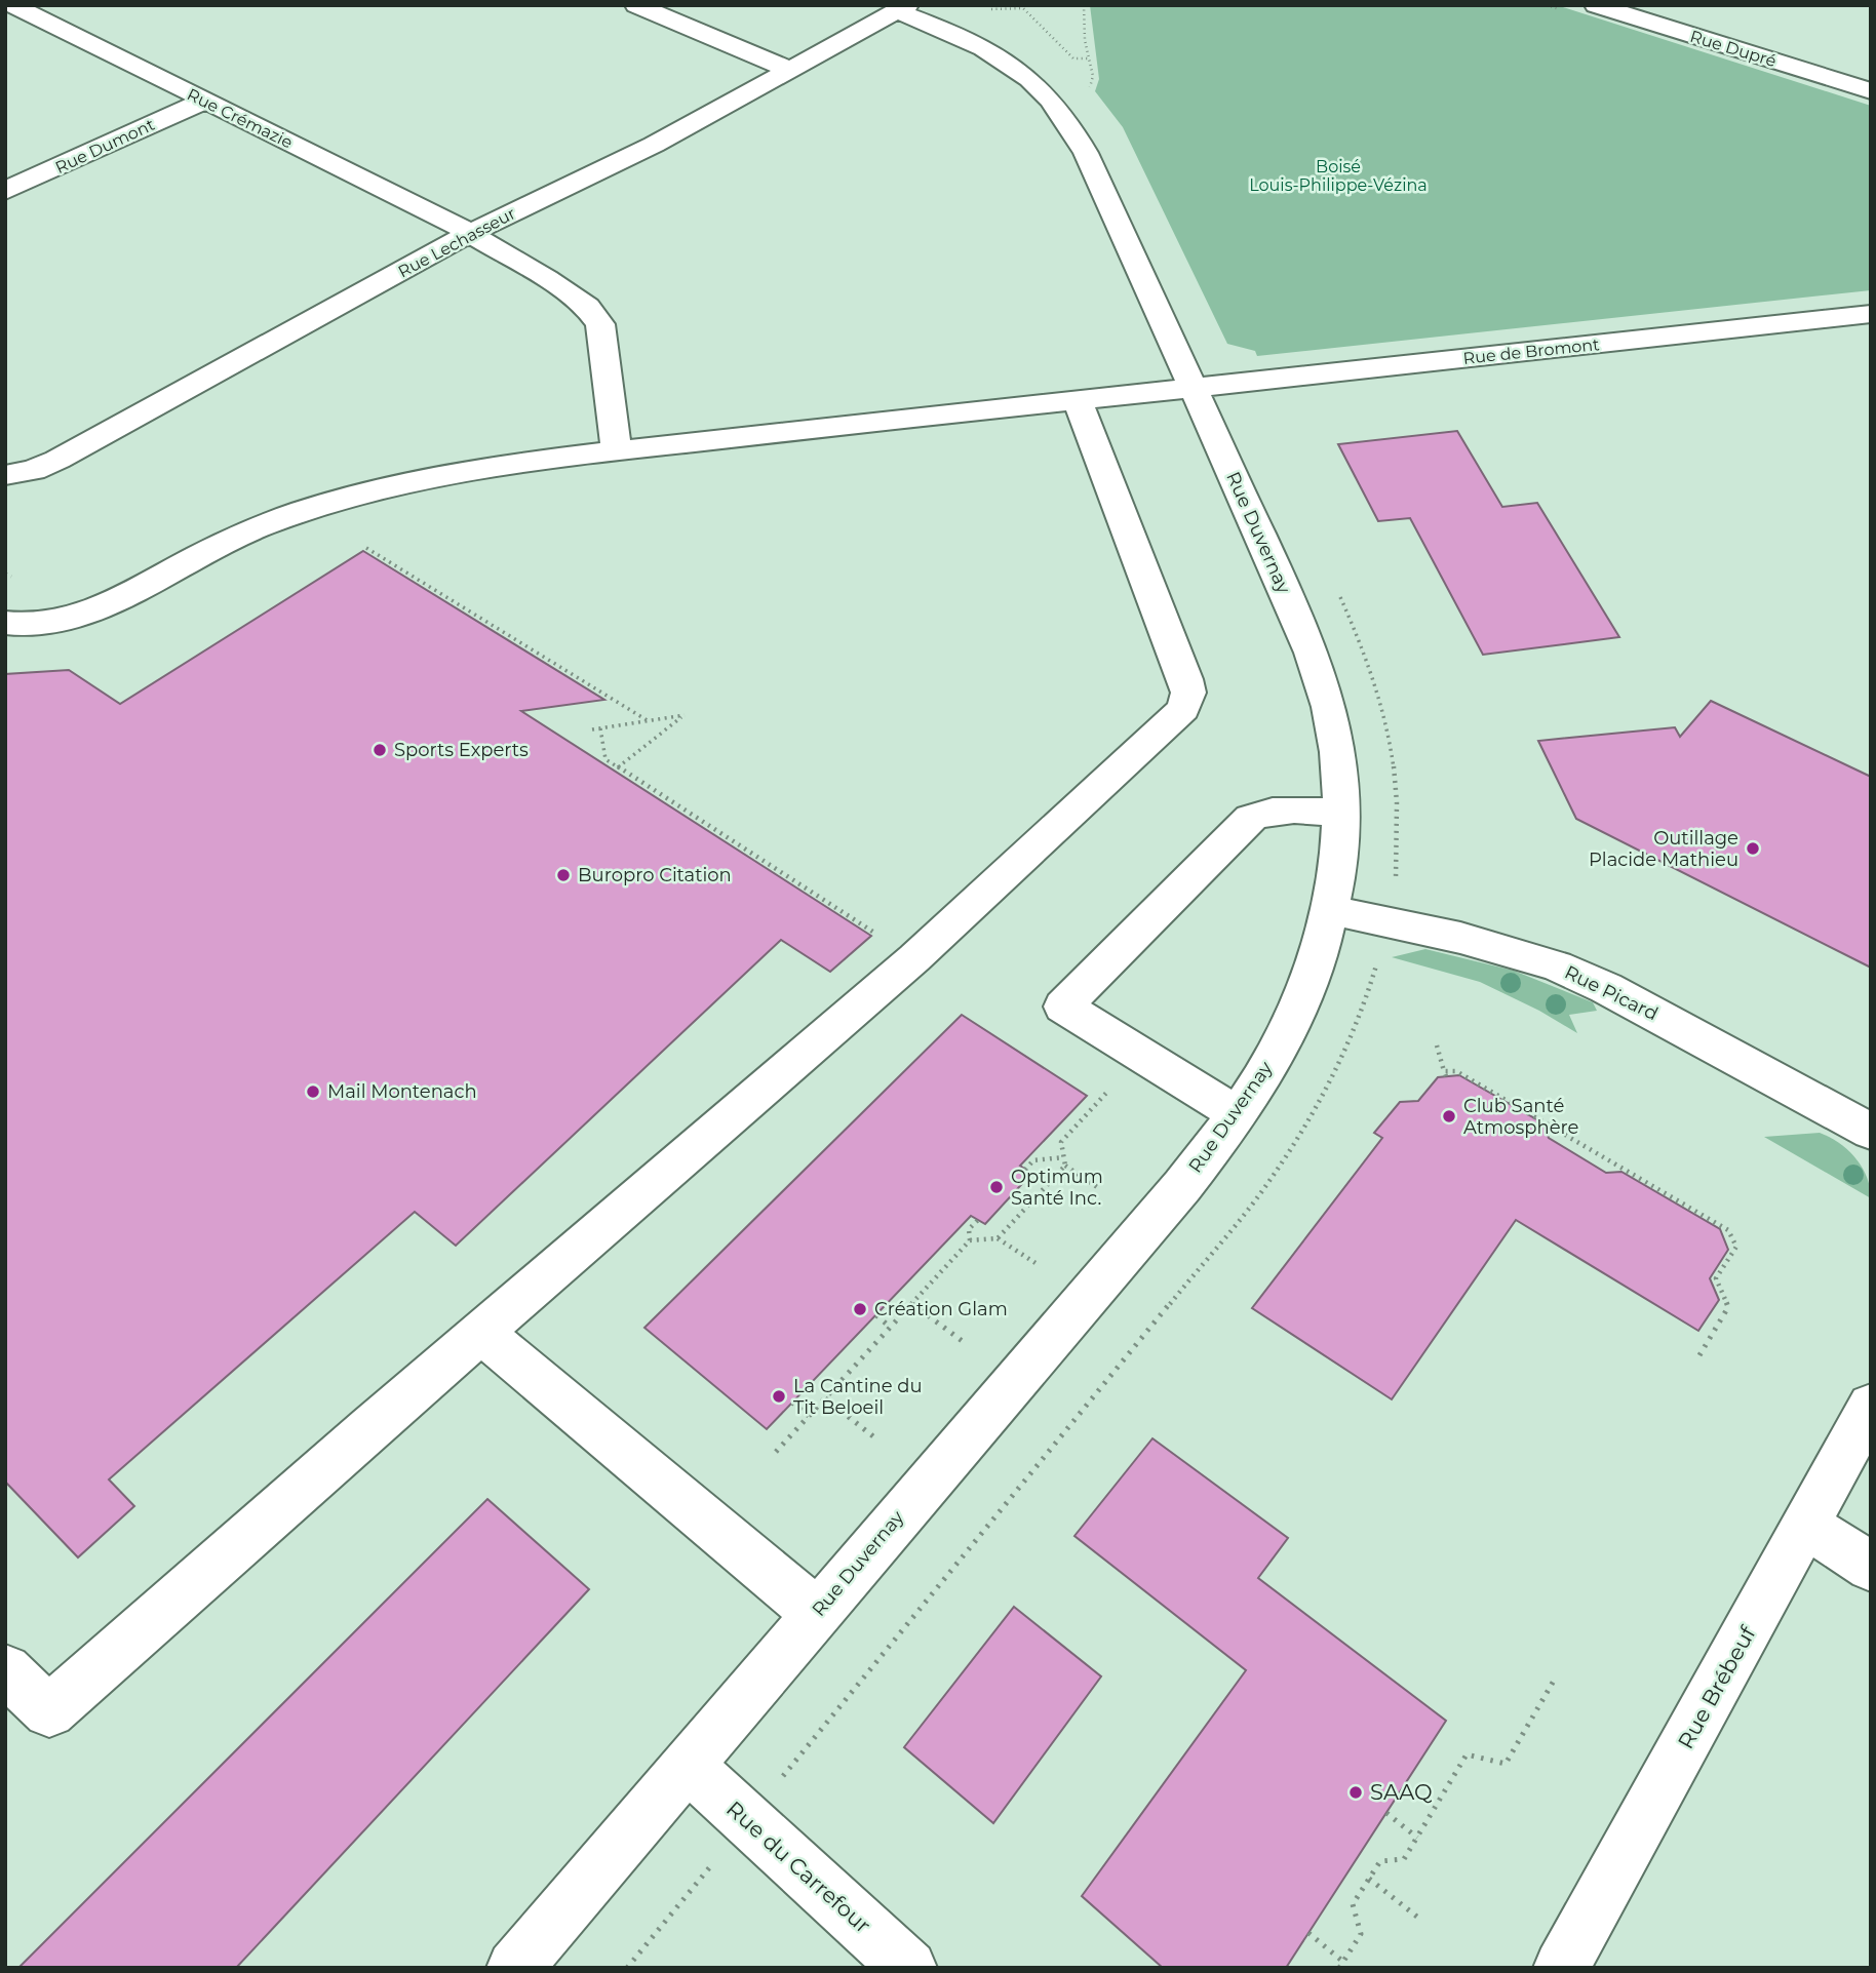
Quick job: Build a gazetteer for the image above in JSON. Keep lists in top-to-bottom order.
{
  "streets": {
    "street": [
      "Rue Dupré",
      "Rue Crémazie",
      "Rue Dumont",
      "Rue Lechasseur",
      "Rue de Bromont",
      "Rue Duvernay",
      "Rue Picard",
      "Rue Brébeuf",
      "Rue du Carrefour"
    ]
  },
  "crossings": [
    ["Rue Crémazie", "Rue Dumont"],
    ["Rue Crémazie", "Rue Lechasseur"],
    ["Rue Crémazie", "Rue de Bromont"],
    ["Rue Lechasseur", "Rue Duvernay"],
    ["Rue de Bromont", "Rue Duvernay"],
    ["Rue Duvernay", "Rue Picard"],
    ["Rue Duvernay", "Rue du Carrefour"]
  ],
  "parks": ["Boisé Louis-Philippe-Vézina"],
  "places": [
    "Sports Experts",
    "Outillage Placide Mathieu",
    "Buropro Citation",
    "Mail Montenach",
    "Club Santé Atmosphère",
    "Optimum Santé Inc.",
    "Création Glam",
    "La Cantine du Tit Beloeil",
    "SAAQ"
  ]
}
